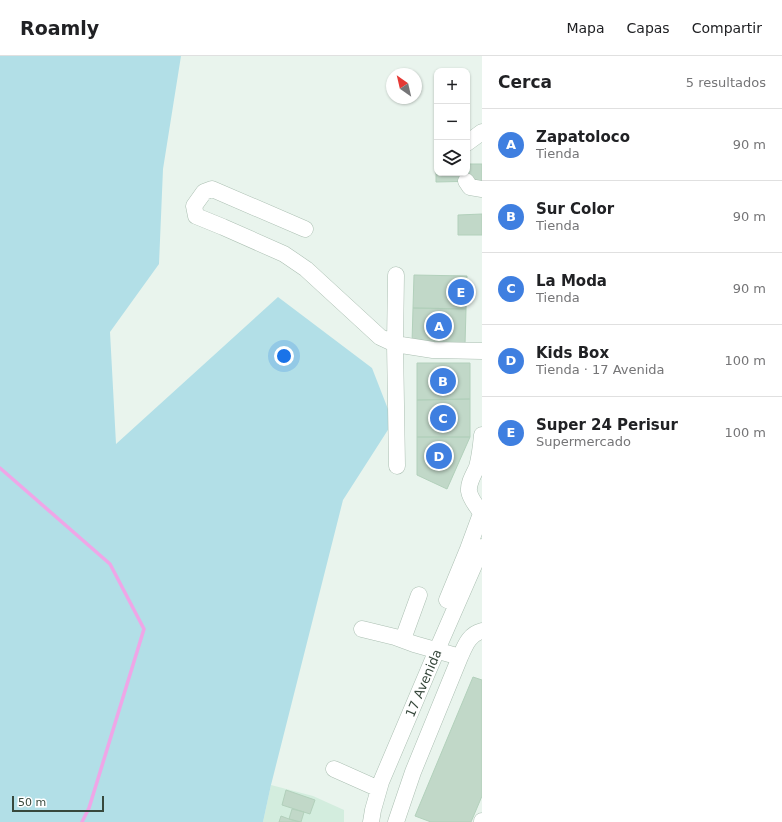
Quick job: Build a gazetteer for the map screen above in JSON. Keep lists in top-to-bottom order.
{
  "streets": {
    "street": ["17 Avenida"]
  },
  "scale_bar": "50 m",
  "north": "top left",
  "page": {
    "header": "Roamly",
    "nav": ["Mapa", "Capas", "Compartir"],
    "heading": ["Cerca", "5 resultados"],
    "map_buttons": ["+", "−"],
    "list": [
      {
        "mark": "A",
        "name": "Zapatoloco",
        "note": "Tienda",
        "value": "90 m"
      },
      {
        "mark": "B",
        "name": "Sur Color",
        "note": "Tienda",
        "value": "90 m"
      },
      {
        "mark": "C",
        "name": "La Moda",
        "note": "Tienda",
        "value": "90 m"
      },
      {
        "mark": "D",
        "name": "Kids Box",
        "note": "Tienda · 17 Avenida",
        "value": "100 m"
      },
      {
        "mark": "E",
        "name": "Super 24 Perisur",
        "note": "Supermercado",
        "value": "100 m"
      }
    ],
    "pins": [
      "E",
      "A",
      "B",
      "C",
      "D"
    ],
    "scale": "50 m"
  }
}
